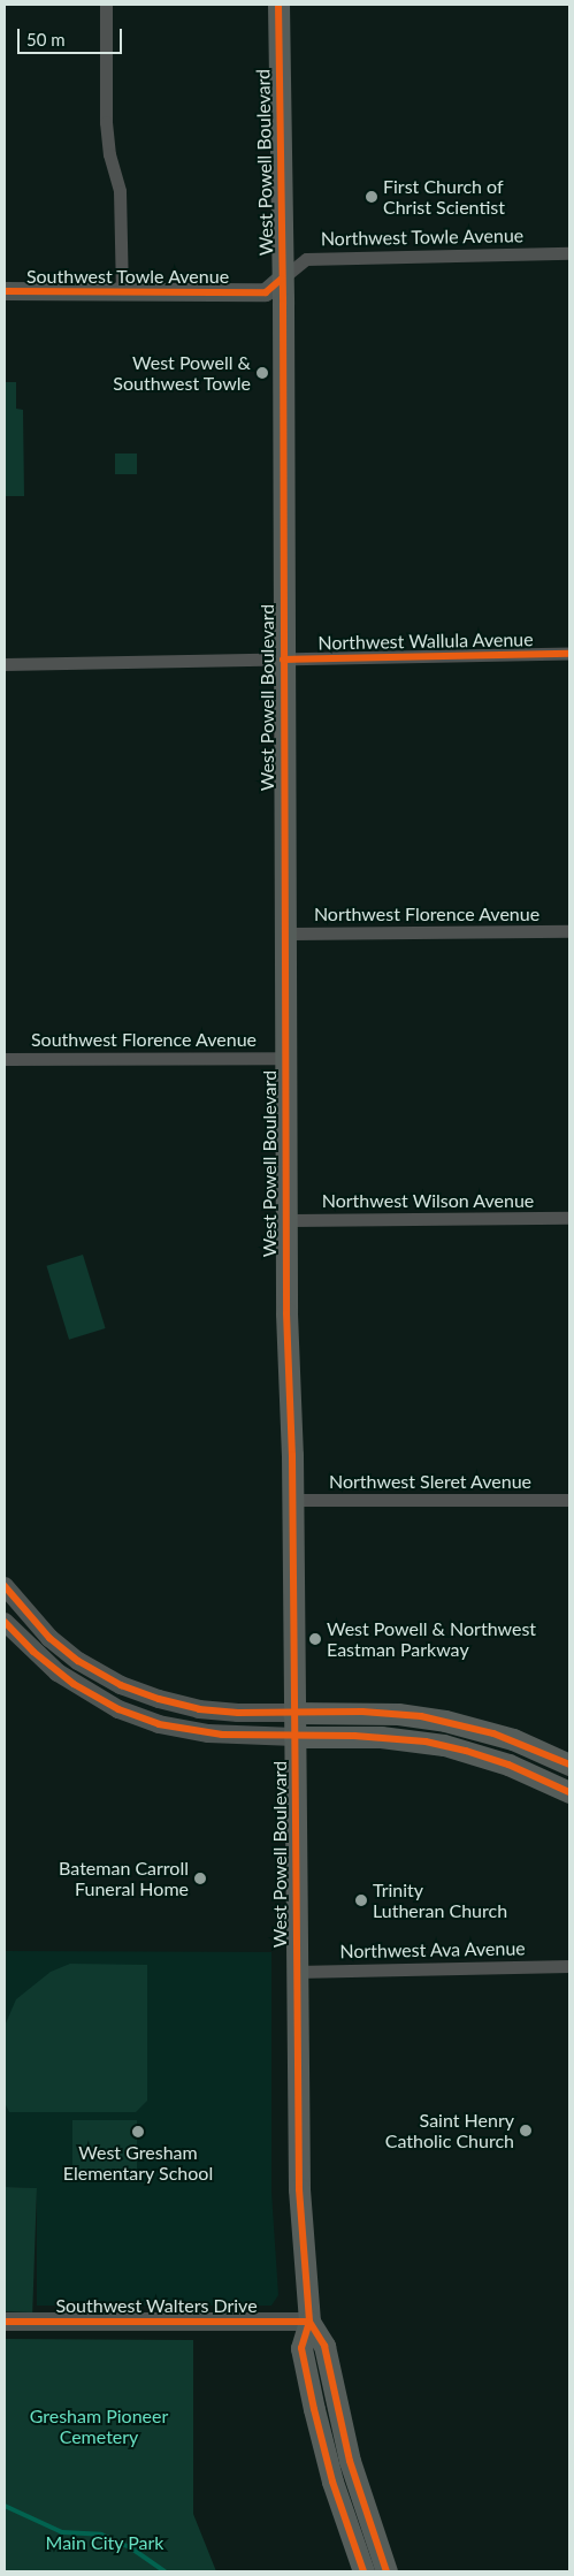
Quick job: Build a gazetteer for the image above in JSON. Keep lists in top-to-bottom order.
{
  "streets": {
    "main road": ["West Powell Boulevard", "Southwest Towle Avenue", "Southwest Walters Drive"],
    "street": [
      "Northwest Towle Avenue",
      "Northwest Wallula Avenue",
      "Northwest Florence Avenue",
      "Southwest Florence Avenue",
      "Northwest Wilson Avenue",
      "Northwest Sleret Avenue",
      "Northwest Ava Avenue"
    ]
  },
  "crossings": [
    ["West Powell Boulevard", "Northwest Towle Avenue"],
    ["West Powell Boulevard", "Southwest Towle Avenue"],
    ["West Powell Boulevard", "Northwest Wallula Avenue"],
    ["West Powell Boulevard", "Northwest Florence Avenue"],
    ["West Powell Boulevard", "Southwest Florence Avenue"],
    ["West Powell Boulevard", "Northwest Wilson Avenue"],
    ["West Powell Boulevard", "Northwest Sleret Avenue"],
    ["West Powell Boulevard", "Northwest Ava Avenue"],
    ["West Powell Boulevard", "Southwest Walters Drive"],
    ["Northwest Towle Avenue", "Southwest Towle Avenue"]
  ],
  "parks": ["Gresham Pioneer Cemetery", "Main City Park"],
  "places": [
    "First Church of Christ Scientist",
    "West Powell & Southwest Towle",
    "West Powell & Northwest Eastman Parkway",
    "Bateman Carroll Funeral Home",
    "Trinity Lutheran Church",
    "Saint Henry Catholic Church",
    "West Gresham Elementary School"
  ],
  "scale_bar": "50 m"
}
